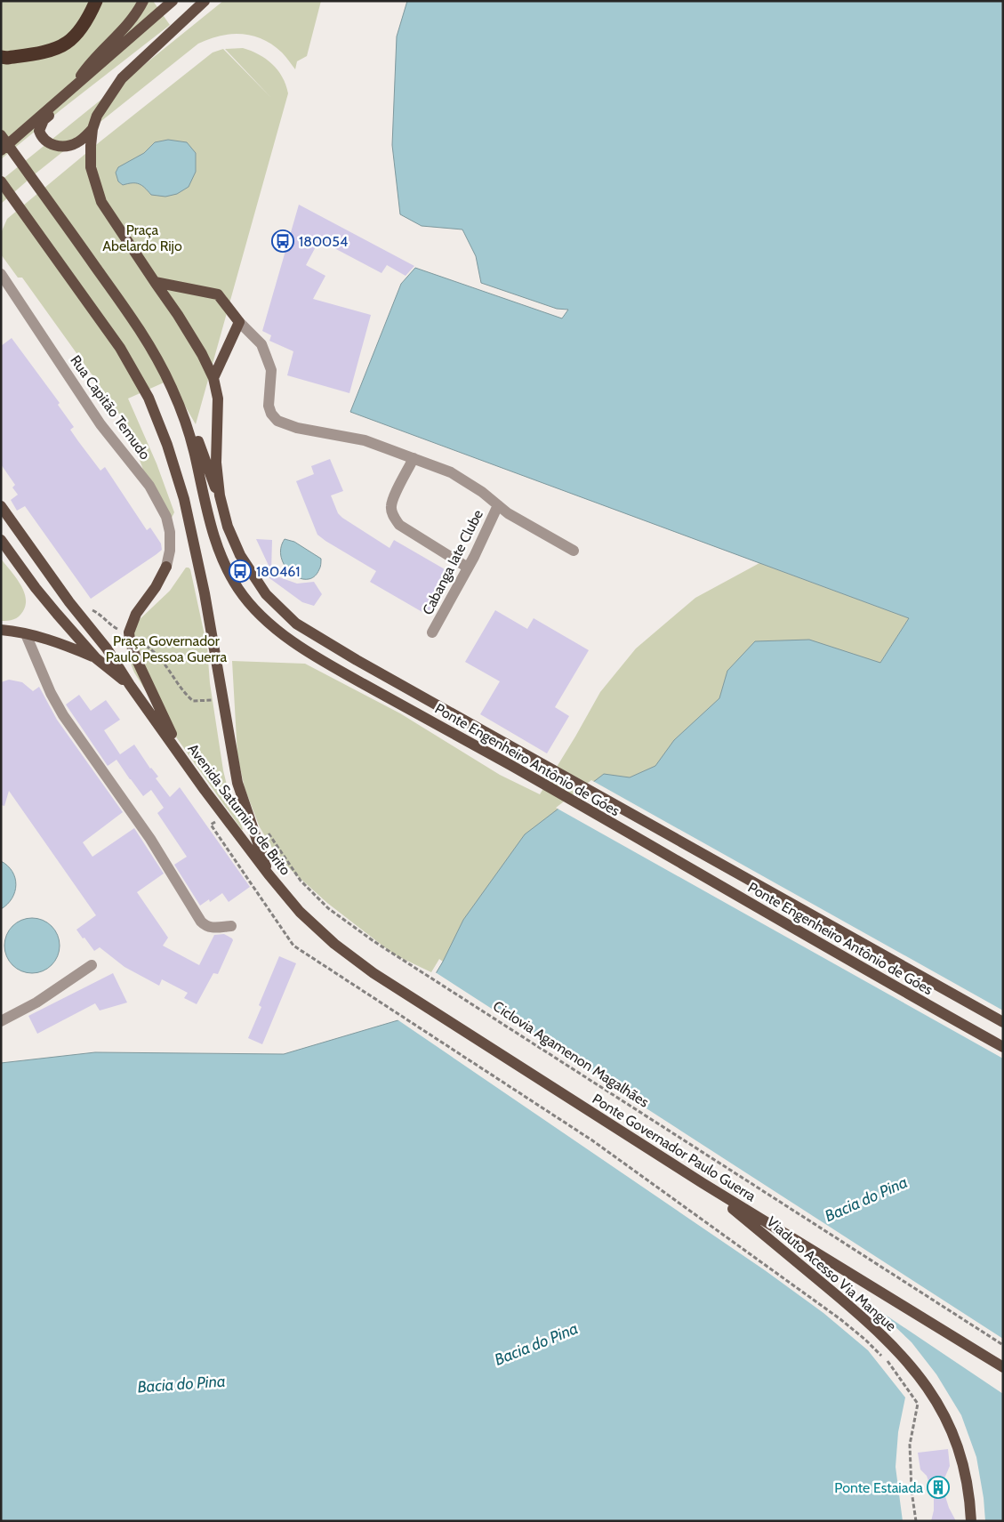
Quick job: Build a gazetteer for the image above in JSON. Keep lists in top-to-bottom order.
{
  "streets": {
    "main road": [
      "Ponte Engenheiro Antônio de Góes",
      "Avenida Saturnino de Brito",
      "Ponte Governador Paulo Guerra",
      "Viaduto Acesso Via Mangue"
    ],
    "street": ["Rua Capitão Temudo", "Cabanga Iate Clube"],
    "path": ["Ciclovia Agamenon Magalhães"]
  },
  "crossings": [
    ["Avenida Saturnino de Brito", "Ponte Governador Paulo Guerra"],
    ["Ponte Governador Paulo Guerra", "Viaduto Acesso Via Mangue"]
  ],
  "water": ["Bacia do Pina"],
  "parks": ["Praça Abelardo Rijo", "Praça Governador Paulo Pessoa Guerra"],
  "places": {
    "bus stop": ["180054", "180461"],
    "building": ["Ponte Estaiada"]
  }
}
